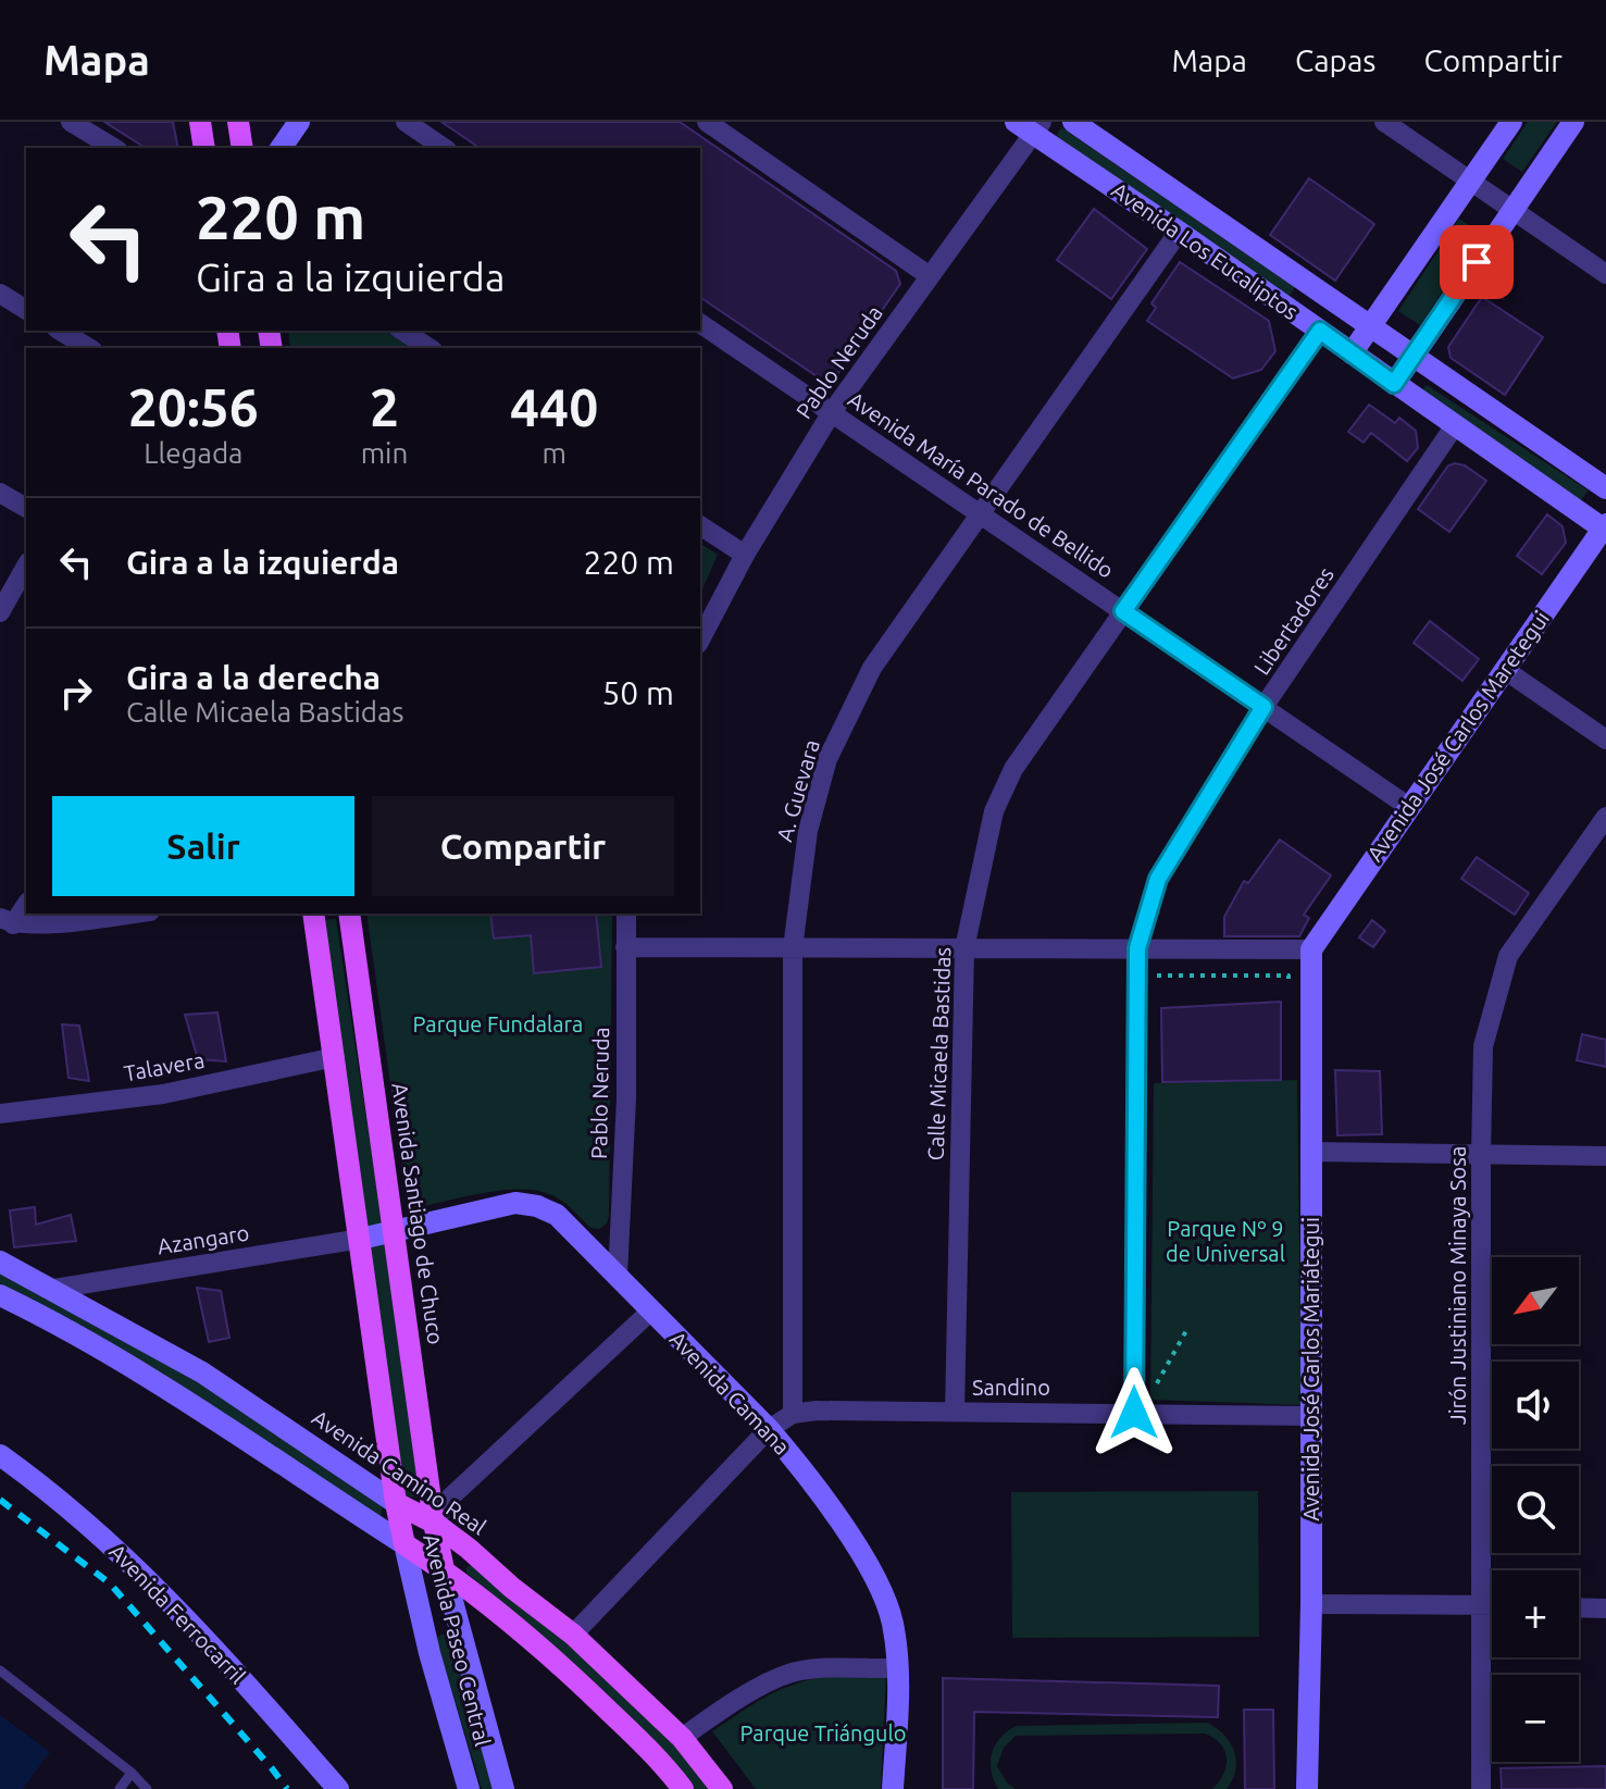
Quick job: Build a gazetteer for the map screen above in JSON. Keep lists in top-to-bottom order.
{
  "streets": {
    "main road": ["Avenida Santiago de Chuco", "Avenida Camino Real", "Avenida Paseo Central"],
    "street": [
      "Avenida Los Eucaliptos",
      "Pablo Neruda",
      "Avenida María Parado de Bellido",
      "Libertadores",
      "Avenida José Carlos Maretegui",
      "A. Guevara",
      "Calle Micaela Bastidas",
      "Talavera",
      "Azangaro",
      "Jirón Justiniano Minaya Sosa",
      "Avenida José Carlos Mariátegui",
      "Sandino",
      "Avenida Camana",
      "Avenida Ferrocarril"
    ]
  },
  "crossings": [
    ["Avenida Los Eucaliptos", "Pablo Neruda"],
    ["Avenida Los Eucaliptos", "Libertadores"],
    ["Avenida Los Eucaliptos", "Avenida José Carlos Maretegui"],
    ["Avenida Los Eucaliptos", "A. Guevara"],
    ["Avenida Los Eucaliptos", "Calle Micaela Bastidas"],
    ["Pablo Neruda", "Avenida María Parado de Bellido"],
    ["Pablo Neruda", "Avenida Camana"],
    ["Avenida María Parado de Bellido", "Libertadores"],
    ["Avenida María Parado de Bellido", "Avenida José Carlos Maretegui"],
    ["Avenida María Parado de Bellido", "A. Guevara"],
    ["Avenida María Parado de Bellido", "Calle Micaela Bastidas"],
    ["Libertadores", "Sandino"],
    ["Avenida José Carlos Maretegui", "Avenida José Carlos Mariátegui"],
    ["A. Guevara", "Sandino"],
    ["Calle Micaela Bastidas", "Sandino"],
    ["Avenida Santiago de Chuco", "Avenida Camana"],
    ["Avenida Santiago de Chuco", "Avenida Camino Real"],
    ["Avenida Santiago de Chuco", "Avenida Paseo Central"],
    ["Azangaro", "Avenida Camana"],
    ["Azangaro", "Avenida Camino Real"],
    ["Avenida José Carlos Mariátegui", "Sandino"],
    ["Sandino", "Avenida Camana"],
    ["Sandino", "Avenida Camino Real"],
    ["Avenida Camino Real", "Avenida Paseo Central"]
  ],
  "parks": ["Parque Fundalara", "Parque Nº 9 de Universal", "Parque Triángulo"],
  "north": "bottom left",
  "page": {
    "header": "Mapa",
    "nav": ["Mapa", "Capas", "Compartir"],
    "turn": ["220 m", "Gira a la izquierda"],
    "eta": [
      "20:56",
      "Llegada",
      "2",
      "min",
      "440",
      "m"
    ],
    "list": [
      {
        "name": "Gira a la izquierda",
        "value": "220 m"
      },
      {
        "name": "Gira a la derecha",
        "note": "Calle Micaela Bastidas",
        "value": "50 m"
      }
    ],
    "buttons": ["Salir", "Compartir"],
    "map_buttons": ["+", "−"]
  }
}
